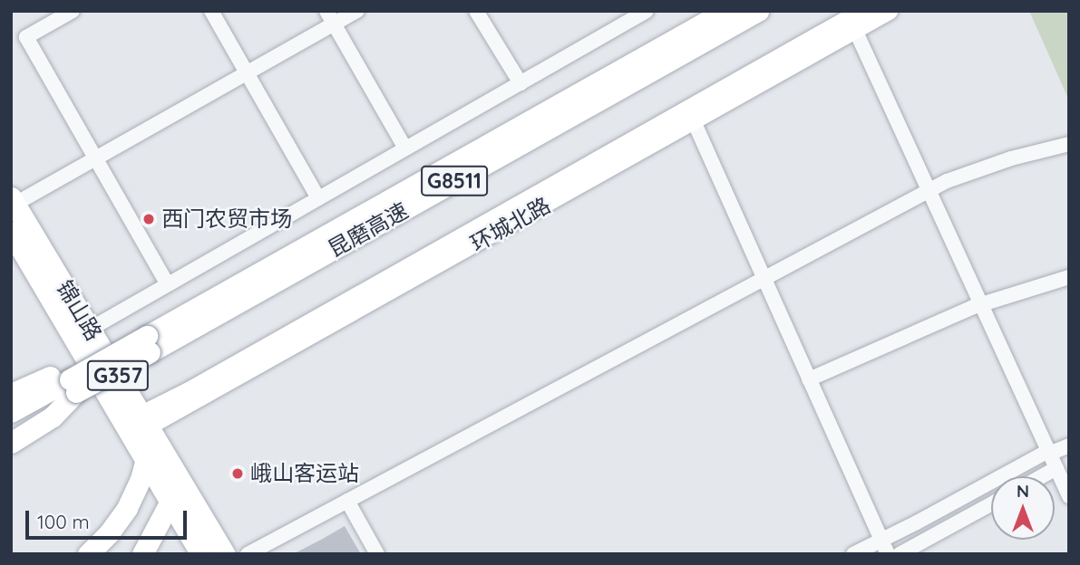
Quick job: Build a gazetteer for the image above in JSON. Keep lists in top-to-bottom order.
{
  "streets": {
    "highway": [
      "G8511",
      "昆磨高速",
      "锦山路",
      "G357"
    ],
    "main road": ["环城北路"]
  },
  "crossings": [
    ["环城北路", "锦山路"]
  ],
  "places": ["西门农贸市场", "峨山客运站"],
  "scale_bar": "100 m",
  "north": "top"
}
